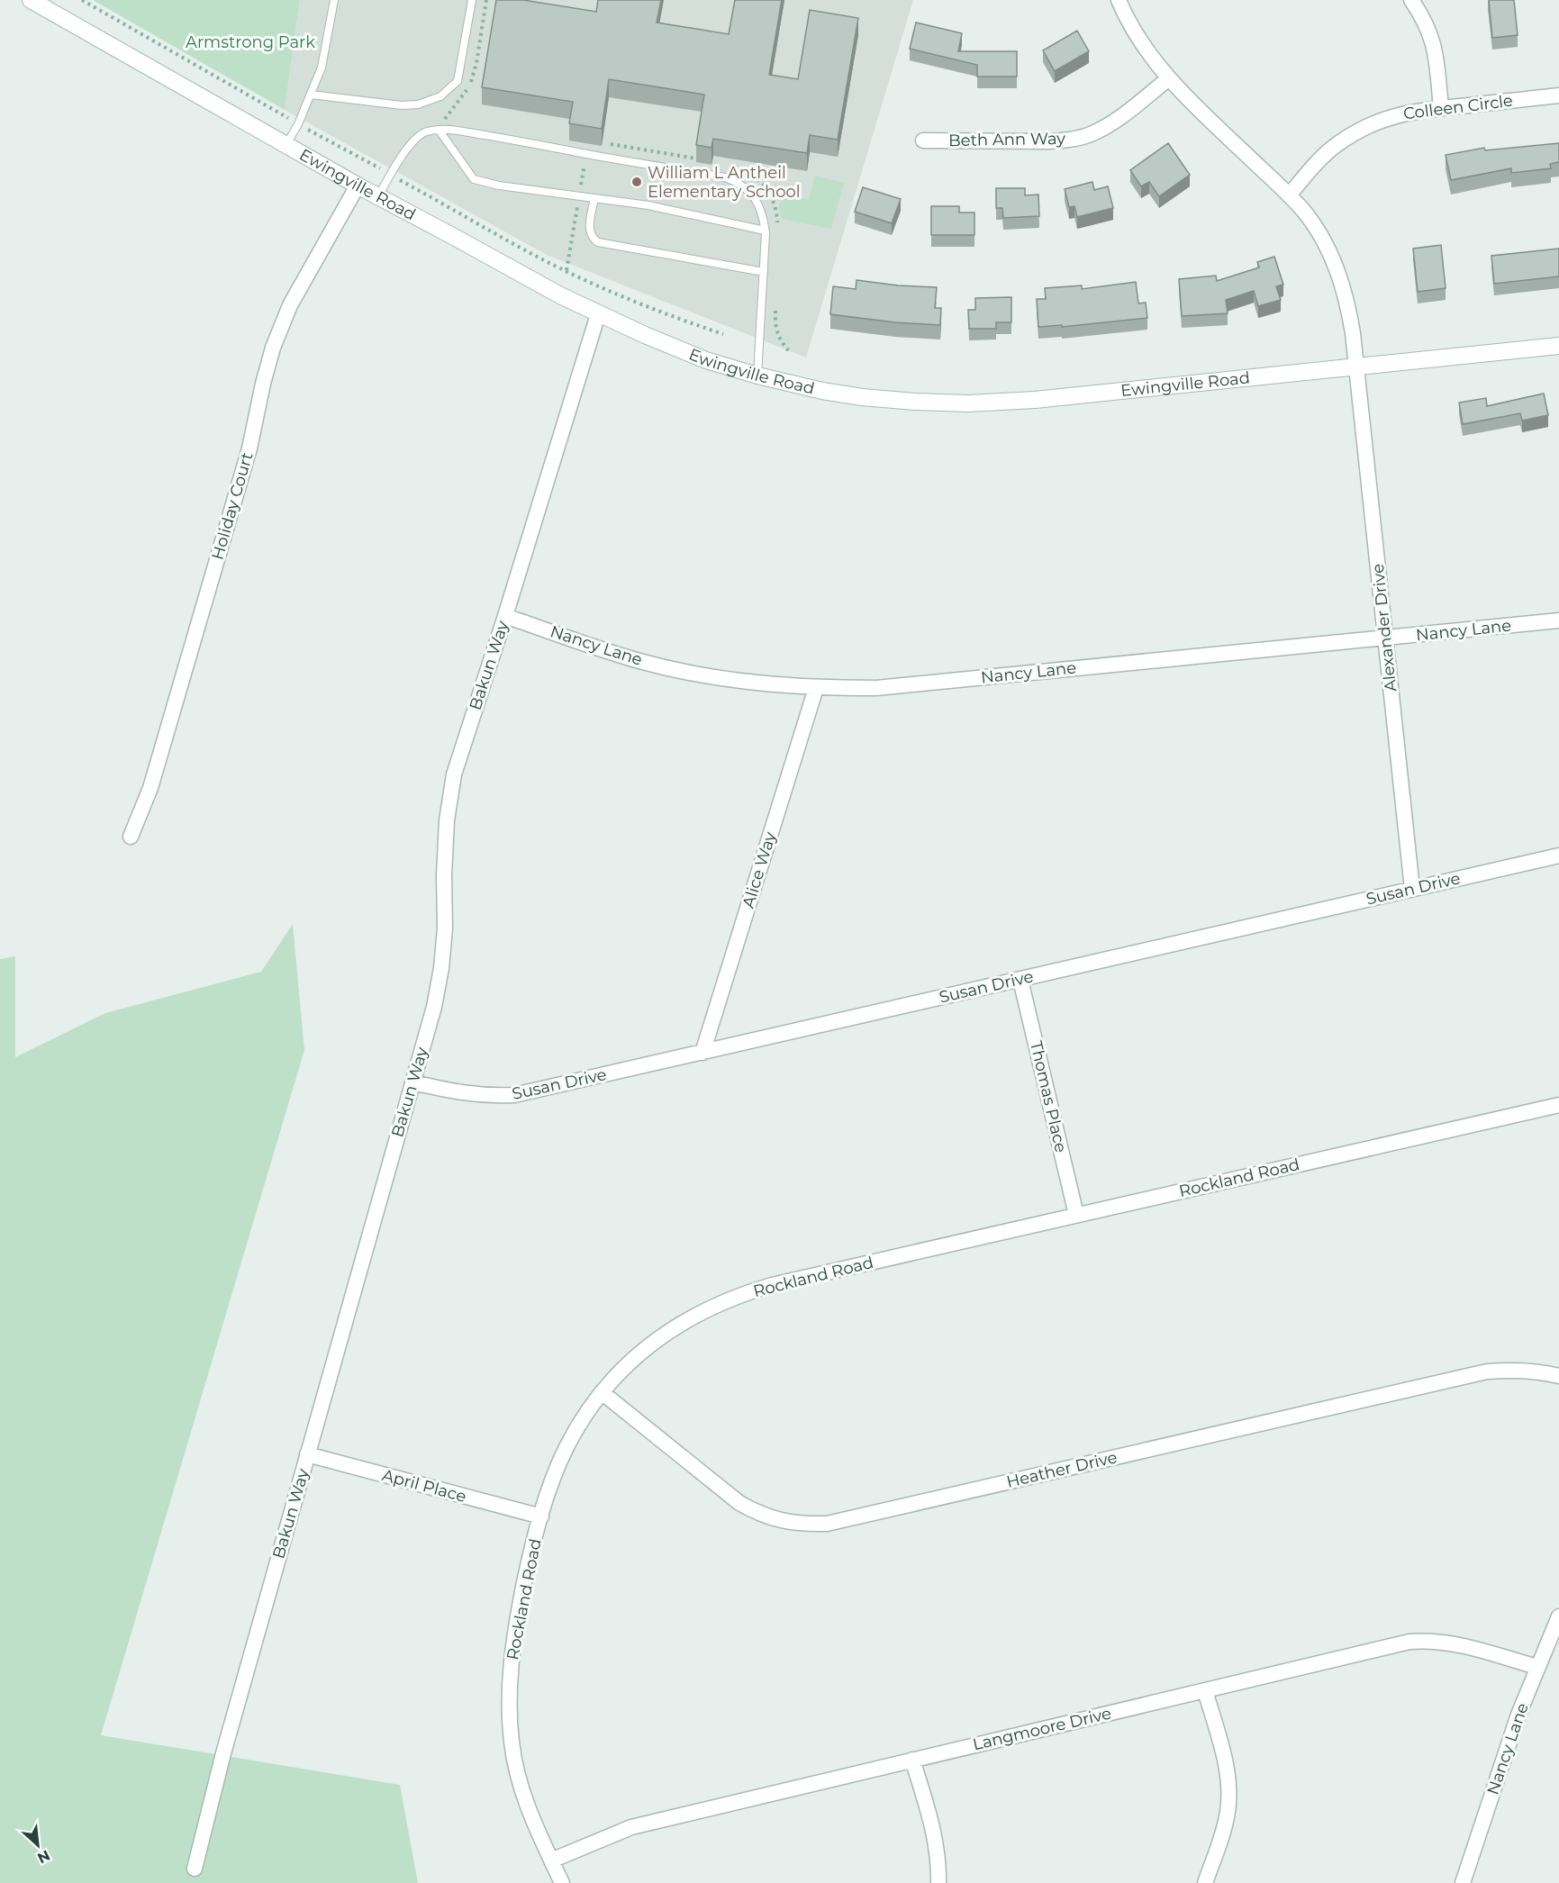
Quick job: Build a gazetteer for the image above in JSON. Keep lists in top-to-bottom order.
{
  "streets": {
    "main road": ["Ewingville Road"],
    "street": [
      "Colleen Circle",
      "Beth Ann Way",
      "Holiday Court",
      "Alexander Drive",
      "Nancy Lane",
      "Bakun Way",
      "Alice Way",
      "Susan Drive",
      "Thomas Place",
      "Rockland Road",
      "Heather Drive",
      "April Place",
      "Langmoore Drive"
    ]
  },
  "crossings": [
    ["Ewingville Road", "Holiday Court"],
    ["Ewingville Road", "Alexander Drive"],
    ["Ewingville Road", "Bakun Way"],
    ["Alexander Drive", "Nancy Lane"],
    ["Alexander Drive", "Susan Drive"],
    ["Nancy Lane", "Bakun Way"],
    ["Nancy Lane", "Alice Way"],
    ["Nancy Lane", "Langmoore Drive"],
    ["Bakun Way", "Susan Drive"],
    ["Bakun Way", "April Place"],
    ["Alice Way", "Susan Drive"],
    ["Susan Drive", "Thomas Place"],
    ["Thomas Place", "Rockland Road"],
    ["Rockland Road", "Heather Drive"],
    ["Rockland Road", "April Place"],
    ["Rockland Road", "Langmoore Drive"]
  ],
  "parks": ["Armstrong Park"],
  "places": ["William L Antheil Elementary School"],
  "north": "bottom right"
}
